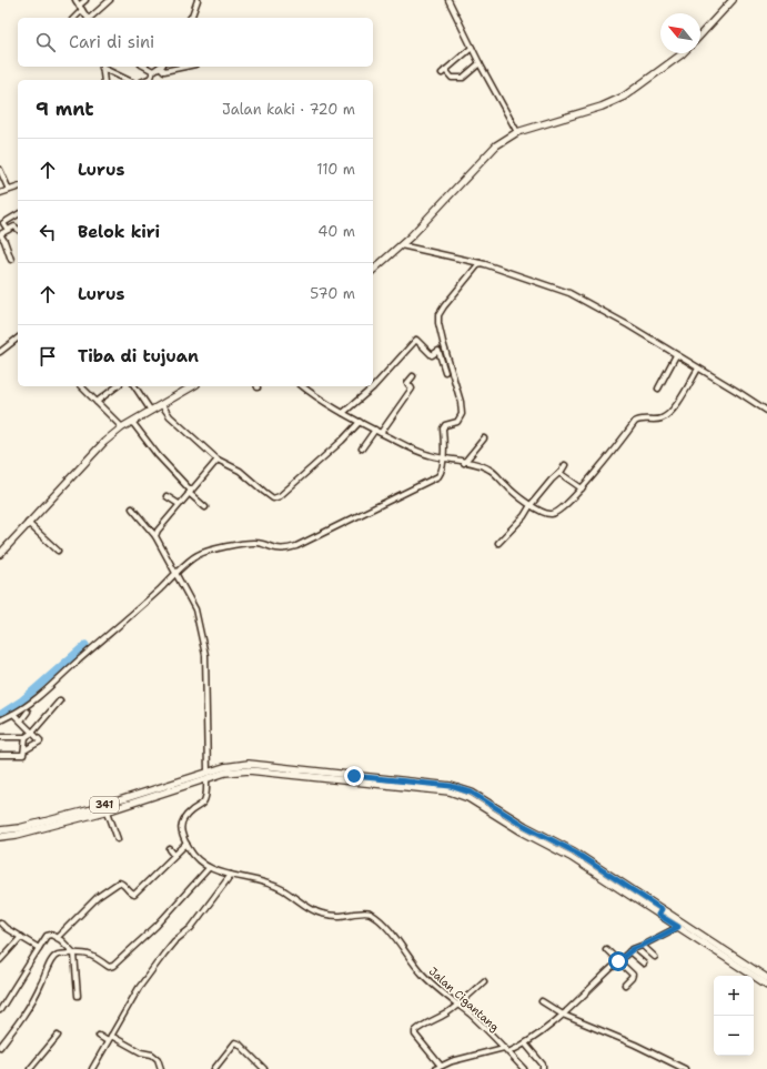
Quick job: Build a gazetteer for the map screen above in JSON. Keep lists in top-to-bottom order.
{
  "streets": {
    "main road": ["341"],
    "street": ["Jalan Cigantang"]
  },
  "crossings": [
    ["341", "Jalan Cigantang"]
  ],
  "north": "top left",
  "page": {
    "search": "Cari di sini",
    "heading": ["9 mnt", "Jalan kaki · 720 m"],
    "list": [
      ["Lurus", "110 m"],
      ["Belok kiri", "40 m"],
      ["Lurus", "570 m"],
      "Tiba di tujuan"
    ],
    "map_buttons": ["+", "−"]
  }
}
